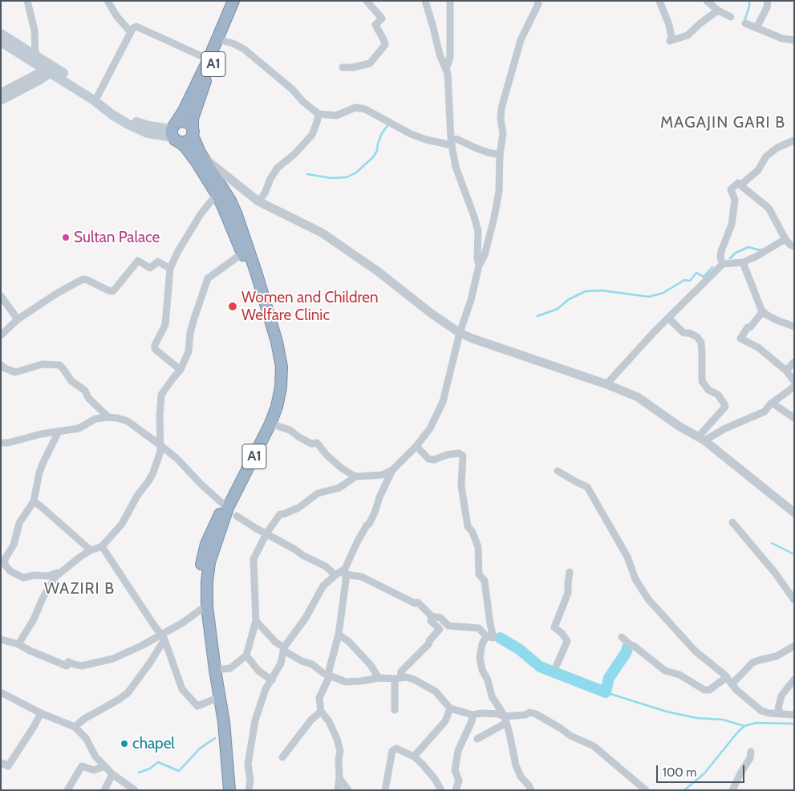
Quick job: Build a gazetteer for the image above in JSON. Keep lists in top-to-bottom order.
{
  "streets": {
    "highway": ["A1"]
  },
  "districts": ["MAGAJIN GARI B", "WAZIRI B"],
  "places": ["Sultan Palace", "Women and Children Welfare Clinic", "chapel"],
  "scale_bar": "100 m"
}
